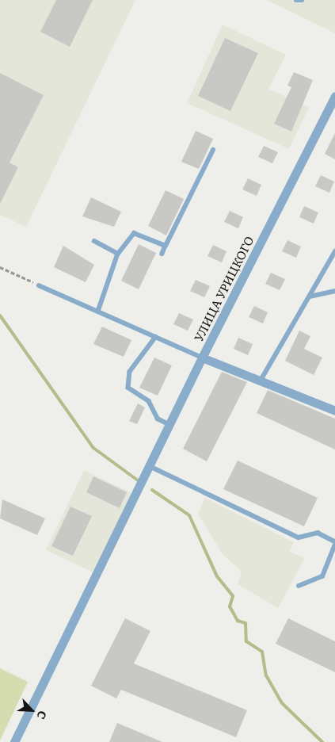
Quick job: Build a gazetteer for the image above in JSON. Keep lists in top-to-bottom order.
{
  "streets": {
    "street": ["УЛИЦА УРИЦКОГО"]
  },
  "north": "bottom right"
}
